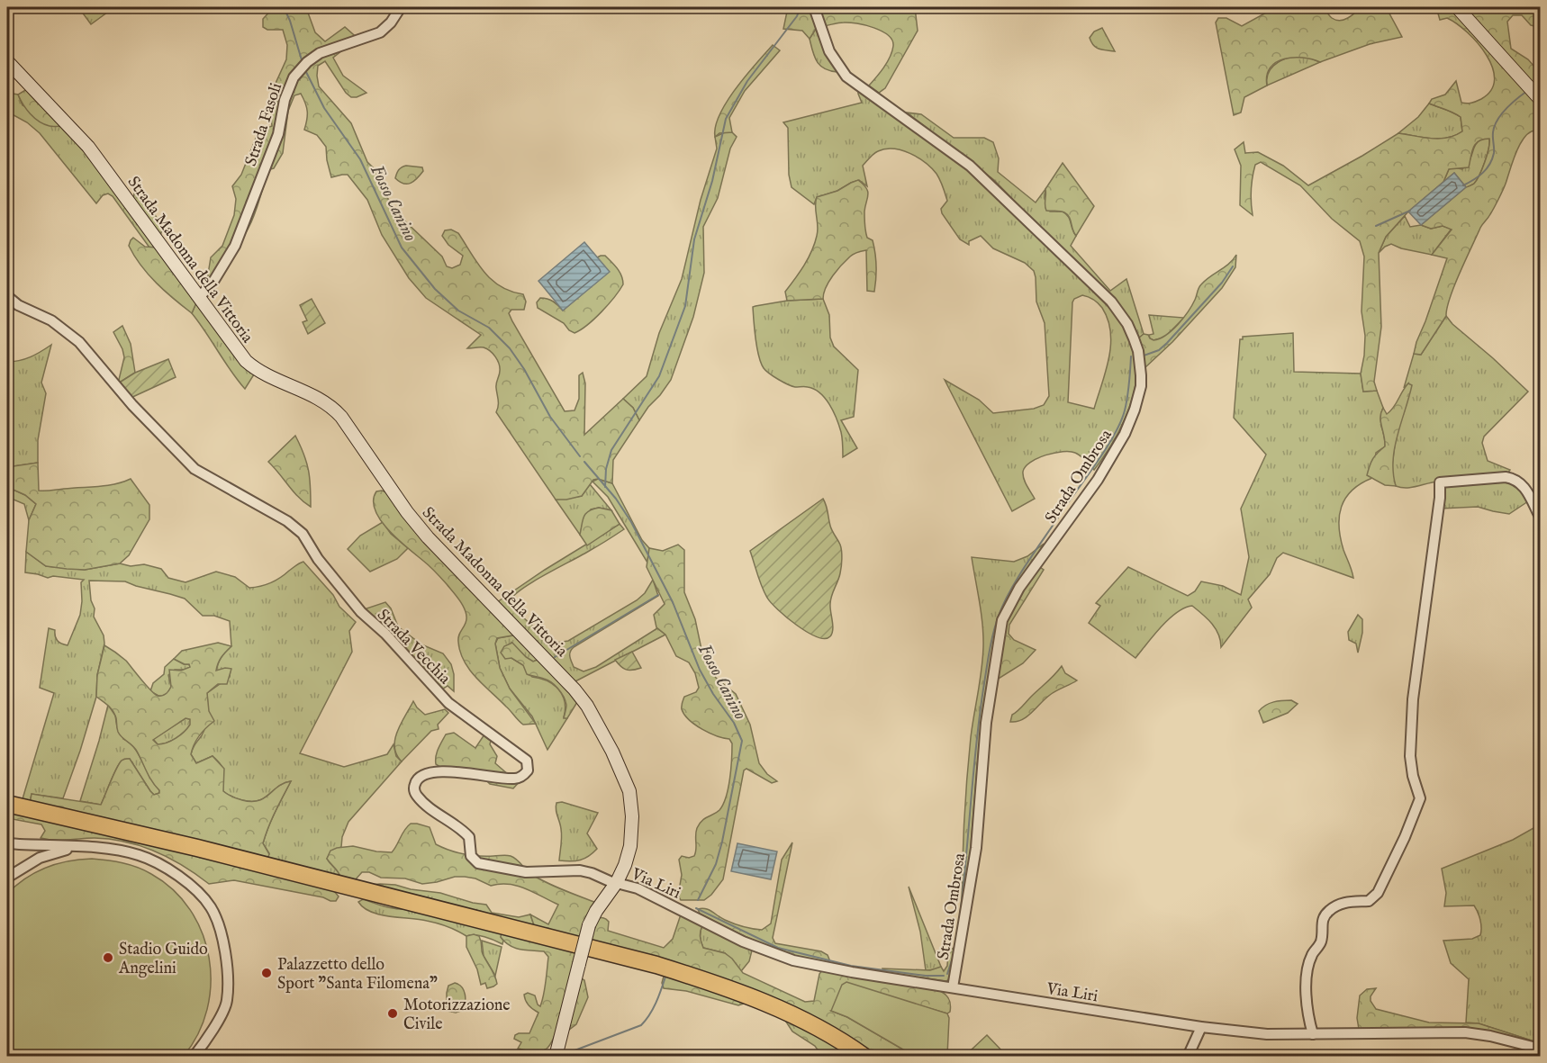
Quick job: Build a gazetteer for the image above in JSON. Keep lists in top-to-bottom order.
{
  "streets": {
    "street": [
      "Strada Fasoli",
      "Strada Madonna della Vittoria",
      "Strada Ombrosa",
      "Strada Vecchia",
      "Via Liri"
    ]
  },
  "crossings": [
    ["Strada Fasoli", "Strada Madonna della Vittoria"],
    ["Strada Madonna della Vittoria", "Strada Vecchia"],
    ["Strada Madonna della Vittoria", "Via Liri"],
    ["Strada Ombrosa", "Via Liri"],
    ["Strada Vecchia", "Via Liri"]
  ],
  "water": ["Fosso Canino"],
  "places": ["Stadio Guido Angelini", "Palazzetto dello Sport \"Santa Filomena\"", "Motorizzazione Civile"]
}
